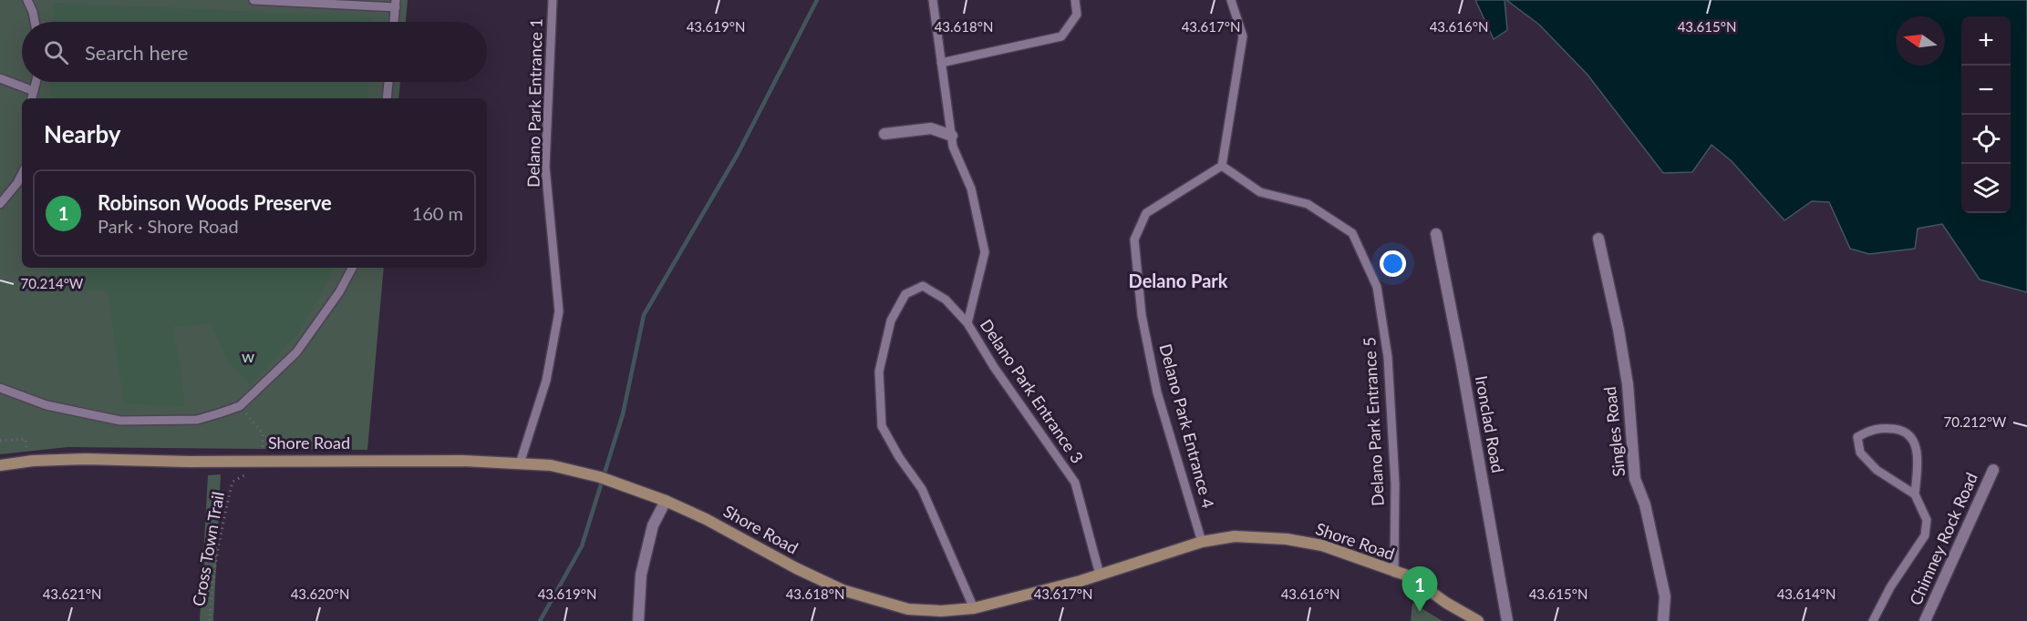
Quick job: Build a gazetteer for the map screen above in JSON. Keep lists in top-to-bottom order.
{
  "streets": {
    "street": [
      "Ironclad Road",
      "Singles Road",
      "Shore Road",
      "Chimney Rock Road"
    ],
    "lane": [
      "Delano Park Entrance 1",
      "Delano Park Entrance 3",
      "Delano Park Entrance 5",
      "Delano Park Entrance 4"
    ],
    "path": ["Cross Town Trail"]
  },
  "crossings": [
    ["Delano Park Entrance 1", "Shore Road"],
    ["Delano Park Entrance 3", "Shore Road"],
    ["Delano Park Entrance 5", "Delano Park Entrance 4"],
    ["Delano Park Entrance 5", "Shore Road"],
    ["Delano Park Entrance 4", "Shore Road"]
  ],
  "districts": ["Delano Park"],
  "parks": ["w"],
  "north": "left",
  "page": {
    "map_buttons": ["+", "−"],
    "search": "Search here",
    "heading": "Nearby",
    "list": [
      {
        "mark": "1",
        "name": "Robinson Woods Preserve",
        "note": "Park · Shore Road",
        "value": "160 m"
      }
    ],
    "pins": "1"
  },
  "coordinates": [
    "43.619°N",
    "43.618°N",
    "43.617°N",
    "43.616°N",
    "43.615°N",
    "70.214°W",
    "70.212°W",
    "43.621°N",
    "43.620°N",
    "43.614°N"
  ]
}
